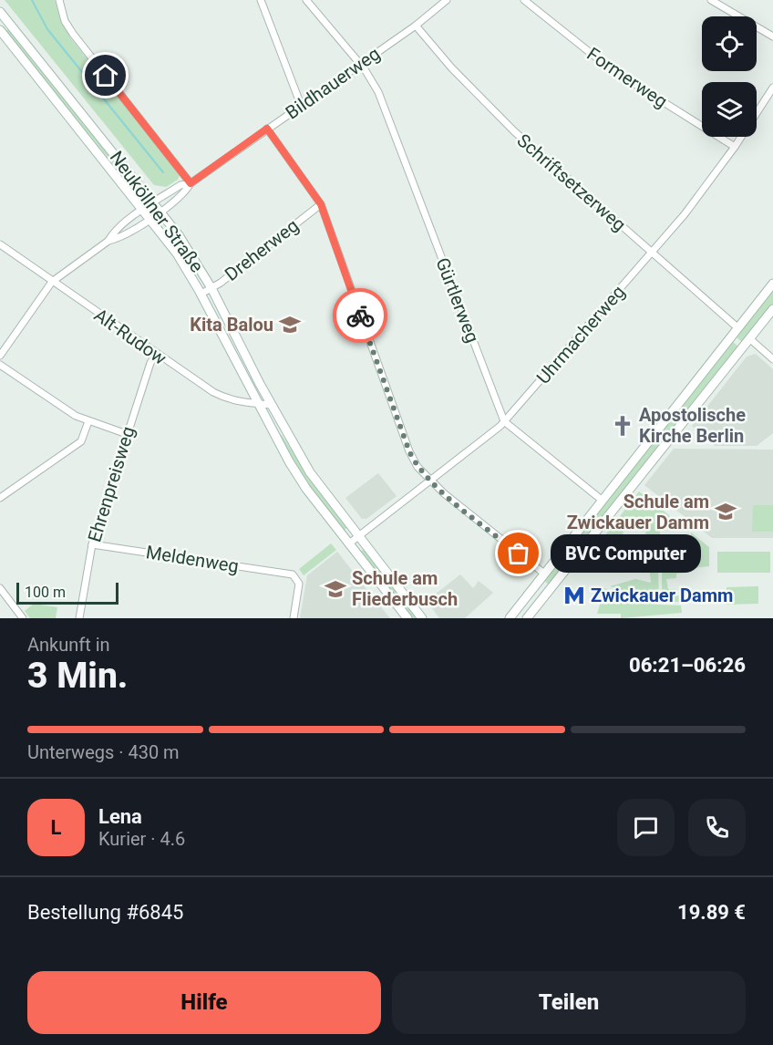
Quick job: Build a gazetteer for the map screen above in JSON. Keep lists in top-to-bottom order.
{
  "streets": {
    "main road": ["Neuköllner Straße"],
    "street": [
      "Formerweg",
      "Bildhauerweg",
      "Schriftsetzerweg",
      "Dreherweg",
      "Gürtlerweg",
      "Uhrmacherweg",
      "Alt-Rudow",
      "Ehrenpreisweg",
      "Meldenweg"
    ]
  },
  "crossings": [
    ["Formerweg", "Uhrmacherweg"],
    ["Bildhauerweg", "Schriftsetzerweg"],
    ["Bildhauerweg", "Neuköllner Straße"],
    ["Bildhauerweg", "Gürtlerweg"],
    ["Bildhauerweg", "Alt-Rudow"],
    ["Schriftsetzerweg", "Uhrmacherweg"],
    ["Neuköllner Straße", "Dreherweg"],
    ["Neuköllner Straße", "Uhrmacherweg"],
    ["Neuköllner Straße", "Alt-Rudow"],
    ["Gürtlerweg", "Uhrmacherweg"],
    ["Alt-Rudow", "Ehrenpreisweg"],
    ["Ehrenpreisweg", "Meldenweg"]
  ],
  "places": {
    "school or university": ["Kita Balou", "Schule am Zwickauer Damm", "Schule am Fliederbusch"],
    "church": ["Apostolische Kirche Berlin"],
    "other": ["BVC Computer"],
    "metro station": ["Zwickauer Damm"]
  },
  "scale_bar": "100 m",
  "page": {
    "bubble": "BVC Computer",
    "scale": "100 m",
    "heading": ["3 Min.", "Ankunft in", "06:21–06:26"],
    "panel": [
      "Lena",
      "Kurier · 4.6",
      "Bestellung #6845",
      "19.89 €"
    ],
    "bar": "Unterwegs · 430 m",
    "round": "L",
    "buttons": ["Hilfe", "Teilen"]
  }
}
